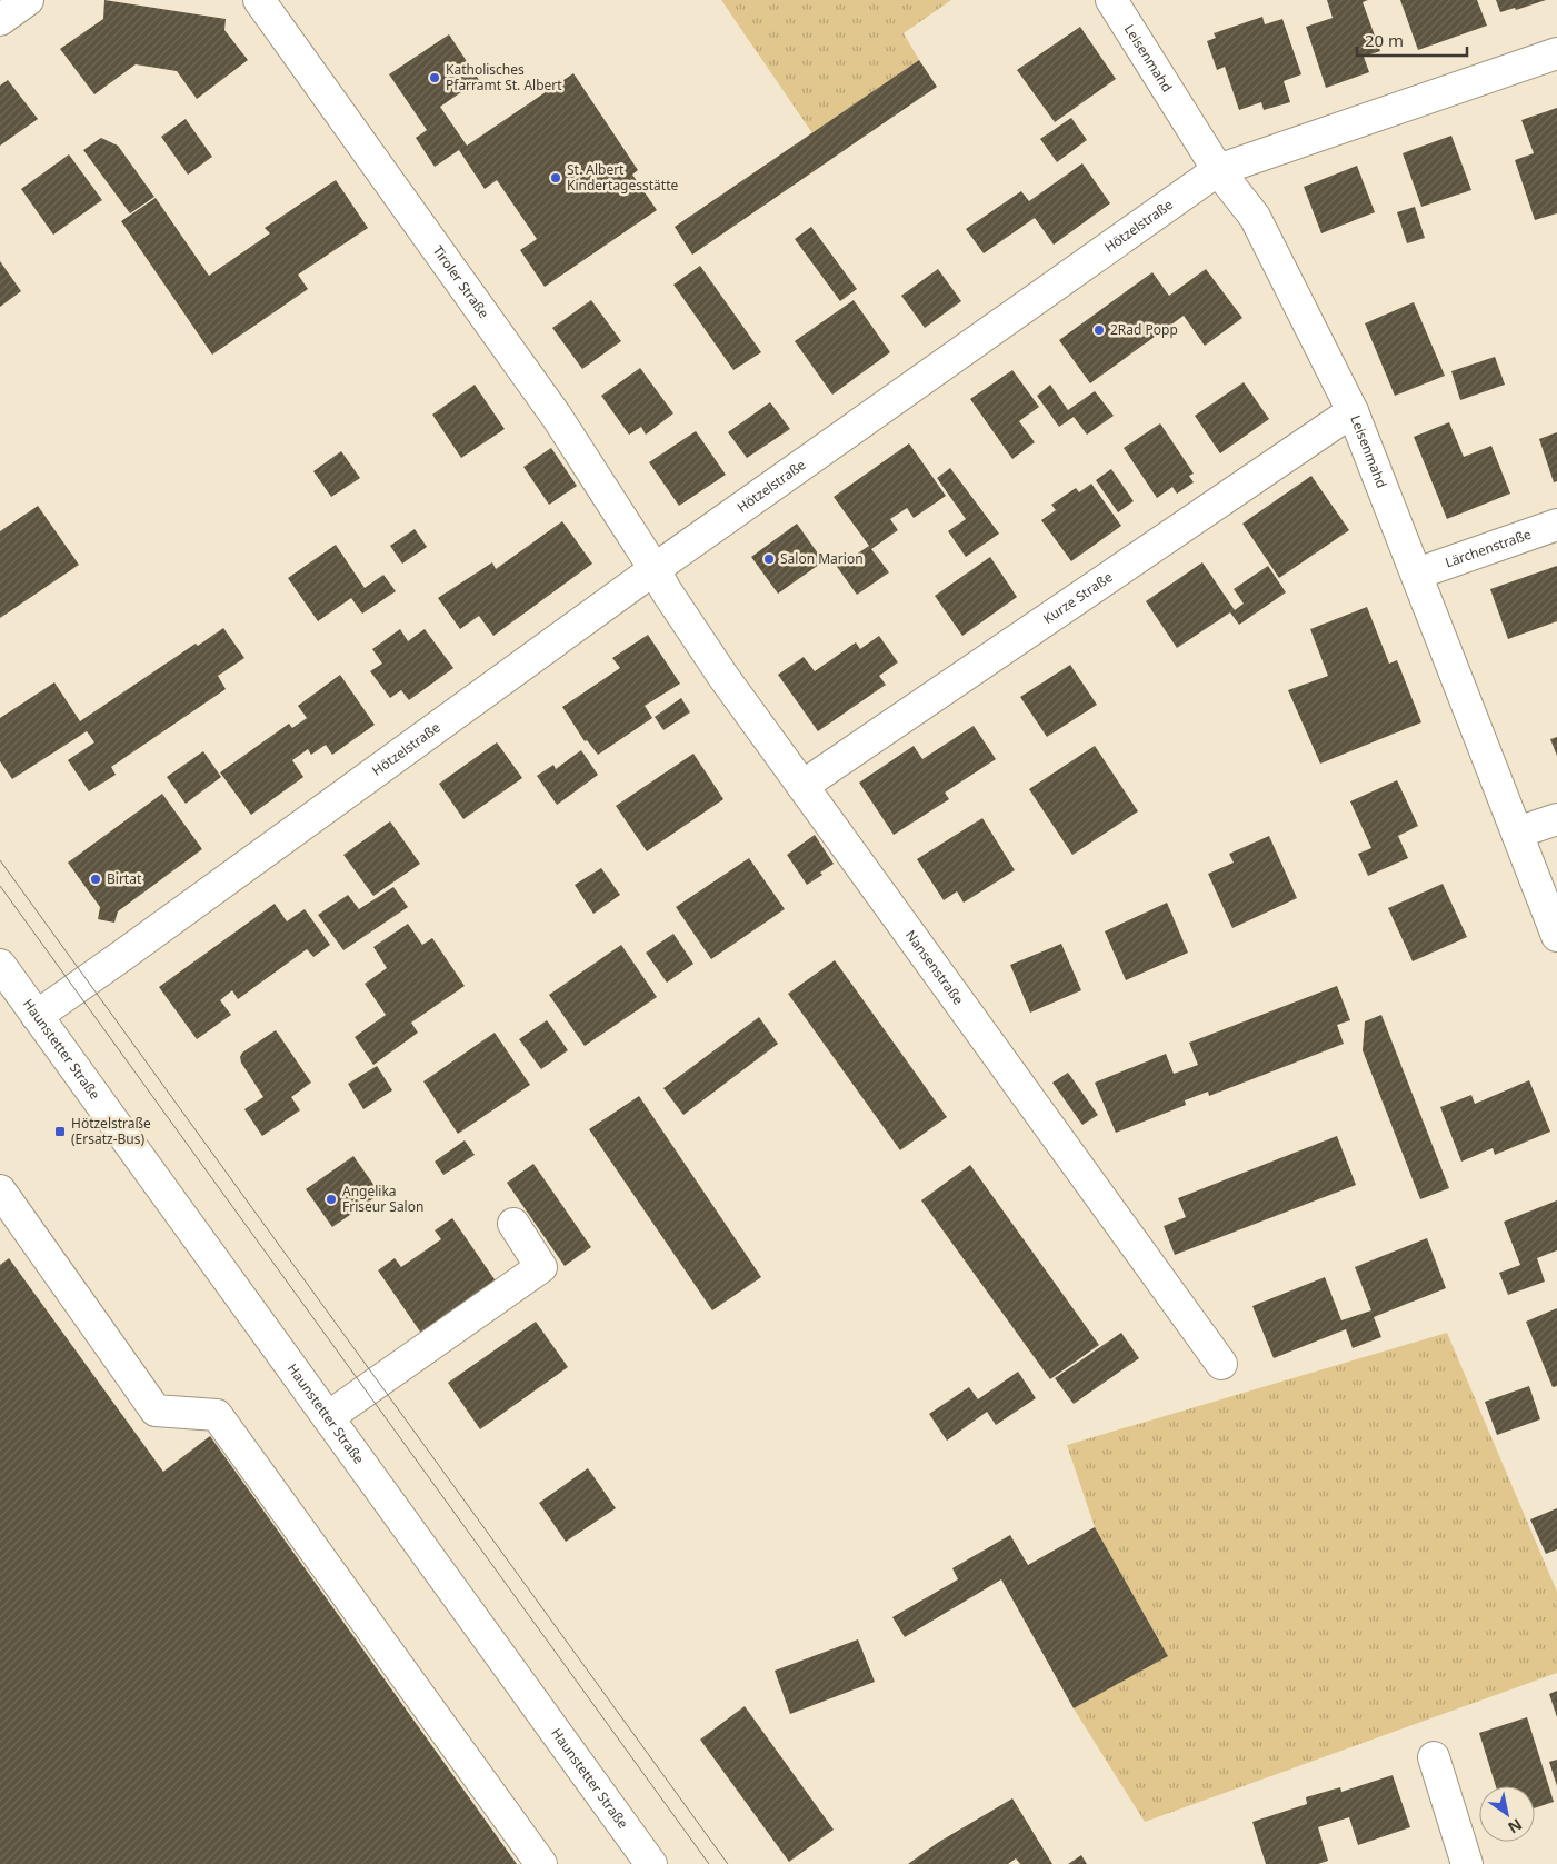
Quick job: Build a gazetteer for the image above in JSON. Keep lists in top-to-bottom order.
{
  "streets": {
    "street": [
      "Leisenmahd",
      "Hötzelstraße",
      "Tiroler Straße",
      "Lärchenstraße",
      "Kurze Straße",
      "Nansenstraße",
      "Haunstetter Straße"
    ]
  },
  "crossings": [
    ["Leisenmahd", "Hötzelstraße"],
    ["Leisenmahd", "Lärchenstraße"],
    ["Leisenmahd", "Kurze Straße"],
    ["Hötzelstraße", "Tiroler Straße"],
    ["Hötzelstraße", "Nansenstraße"],
    ["Hötzelstraße", "Haunstetter Straße"],
    ["Tiroler Straße", "Nansenstraße"],
    ["Kurze Straße", "Nansenstraße"]
  ],
  "places": {
    "other": [
      "Katholisches Pfarramt St. Albert",
      "St. Albert Kindertagesstätte",
      "2Rad Popp",
      "Salon Marion",
      "Birtat",
      "Angelika Friseur Salon"
    ],
    "transit": ["Hötzelstraße (Ersatz-Bus)"]
  },
  "scale_bar": "20 m",
  "north": "bottom right"
}
